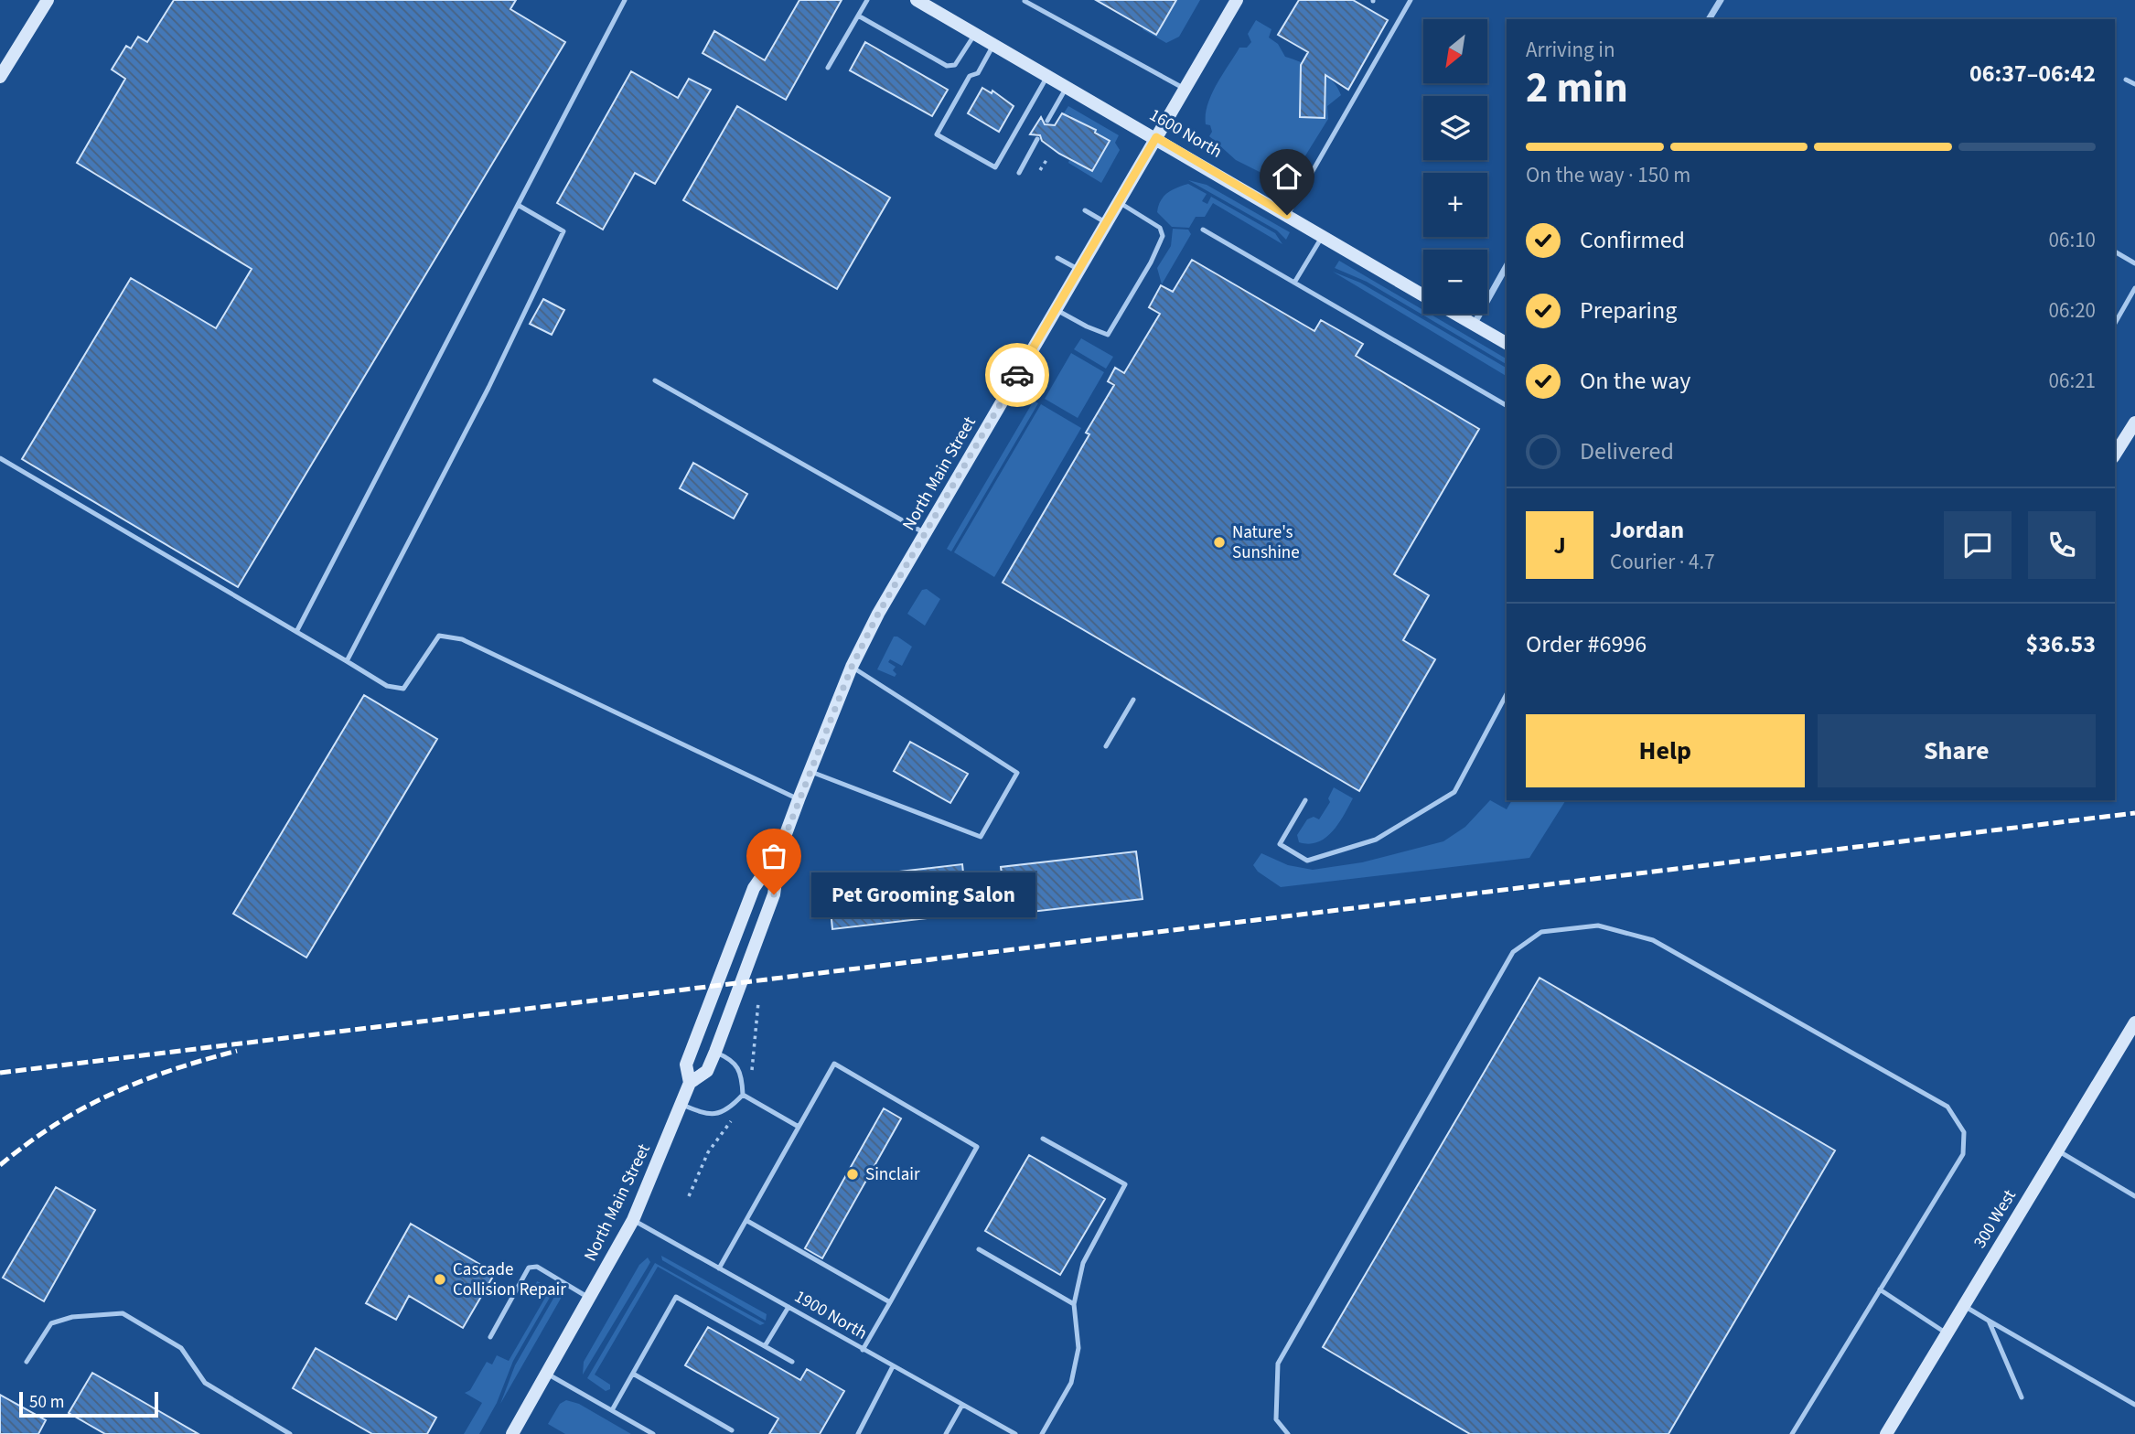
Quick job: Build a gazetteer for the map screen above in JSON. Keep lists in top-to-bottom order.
{
  "streets": {
    "main road": ["1600 North", "North Main Street", "300 West"],
    "lane": ["1900 North"]
  },
  "crossings": [
    ["1600 North", "North Main Street"],
    ["North Main Street", "1900 North"]
  ],
  "places": [
    "Nature's Sunshine",
    "Pet Grooming Salon",
    "Sinclair",
    "Cascade Collision Repair"
  ],
  "scale_bar": "50 m",
  "north": "bottom left",
  "page": {
    "map_buttons": ["+", "−"],
    "heading": ["2 min", "Arriving in", "06:37–06:42"],
    "panel": [
      "Jordan",
      "Courier · 4.7",
      "Order #6996",
      "$36.53"
    ],
    "bar": "On the way · 150 m",
    "list": [
      ["Confirmed", "06:10"],
      ["Preparing", "06:20"],
      ["On the way", "06:21"],
      "Delivered"
    ],
    "round": "J",
    "buttons": ["Help", "Share"],
    "bubble": "Pet Grooming Salon",
    "scale": "50 m"
  }
}
